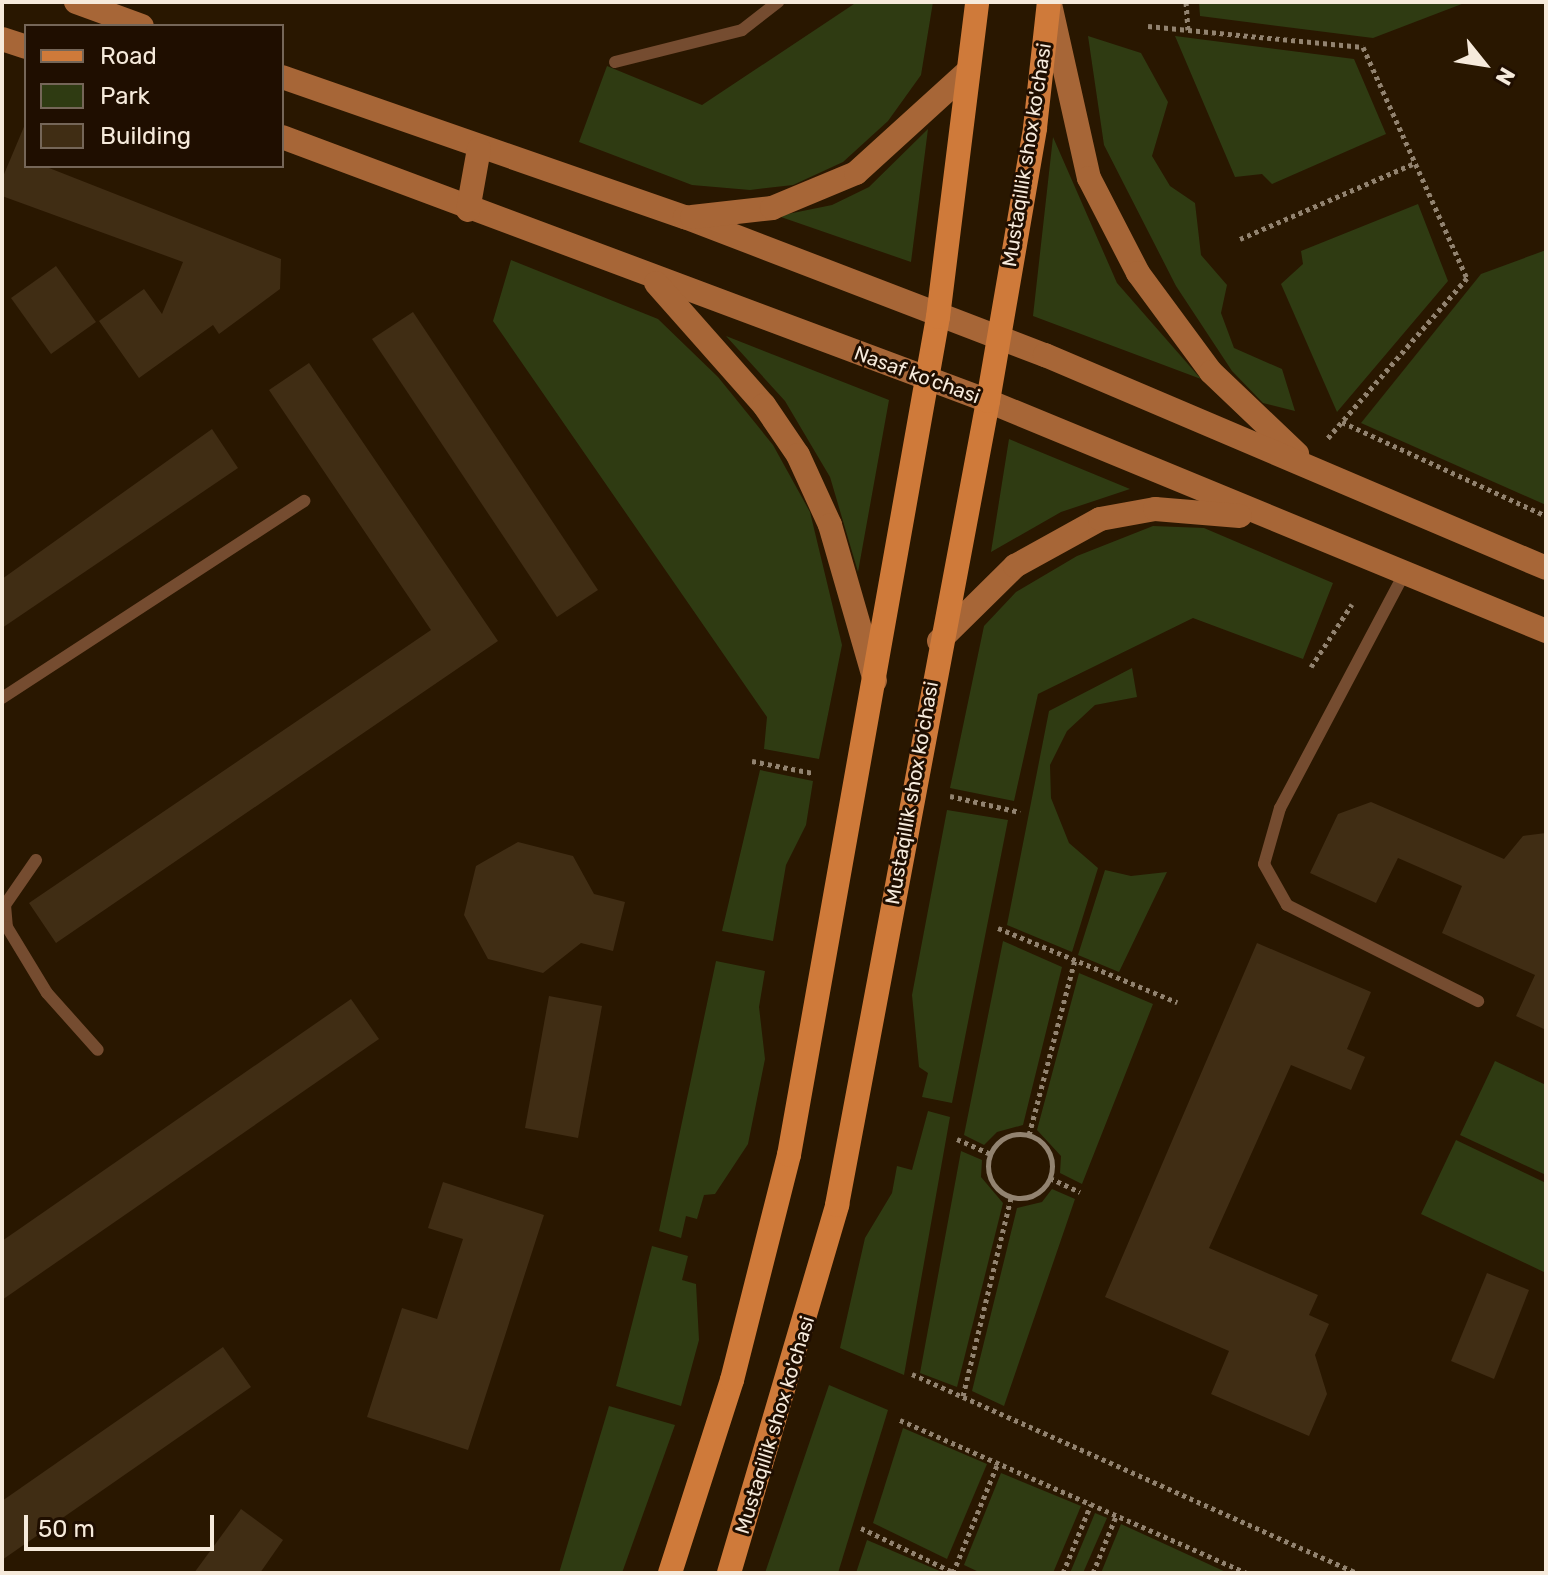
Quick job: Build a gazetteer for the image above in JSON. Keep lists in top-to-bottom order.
{
  "streets": {
    "main road": ["Mustaqillik shox ko'chasi", "Nasaf ko‘chasi"]
  },
  "crossings": [
    ["Mustaqillik shox ko'chasi", "Nasaf ko‘chasi"]
  ],
  "legend": ["Road", "Park", "Building"],
  "scale_bar": "50 m",
  "north": "bottom right"
}
